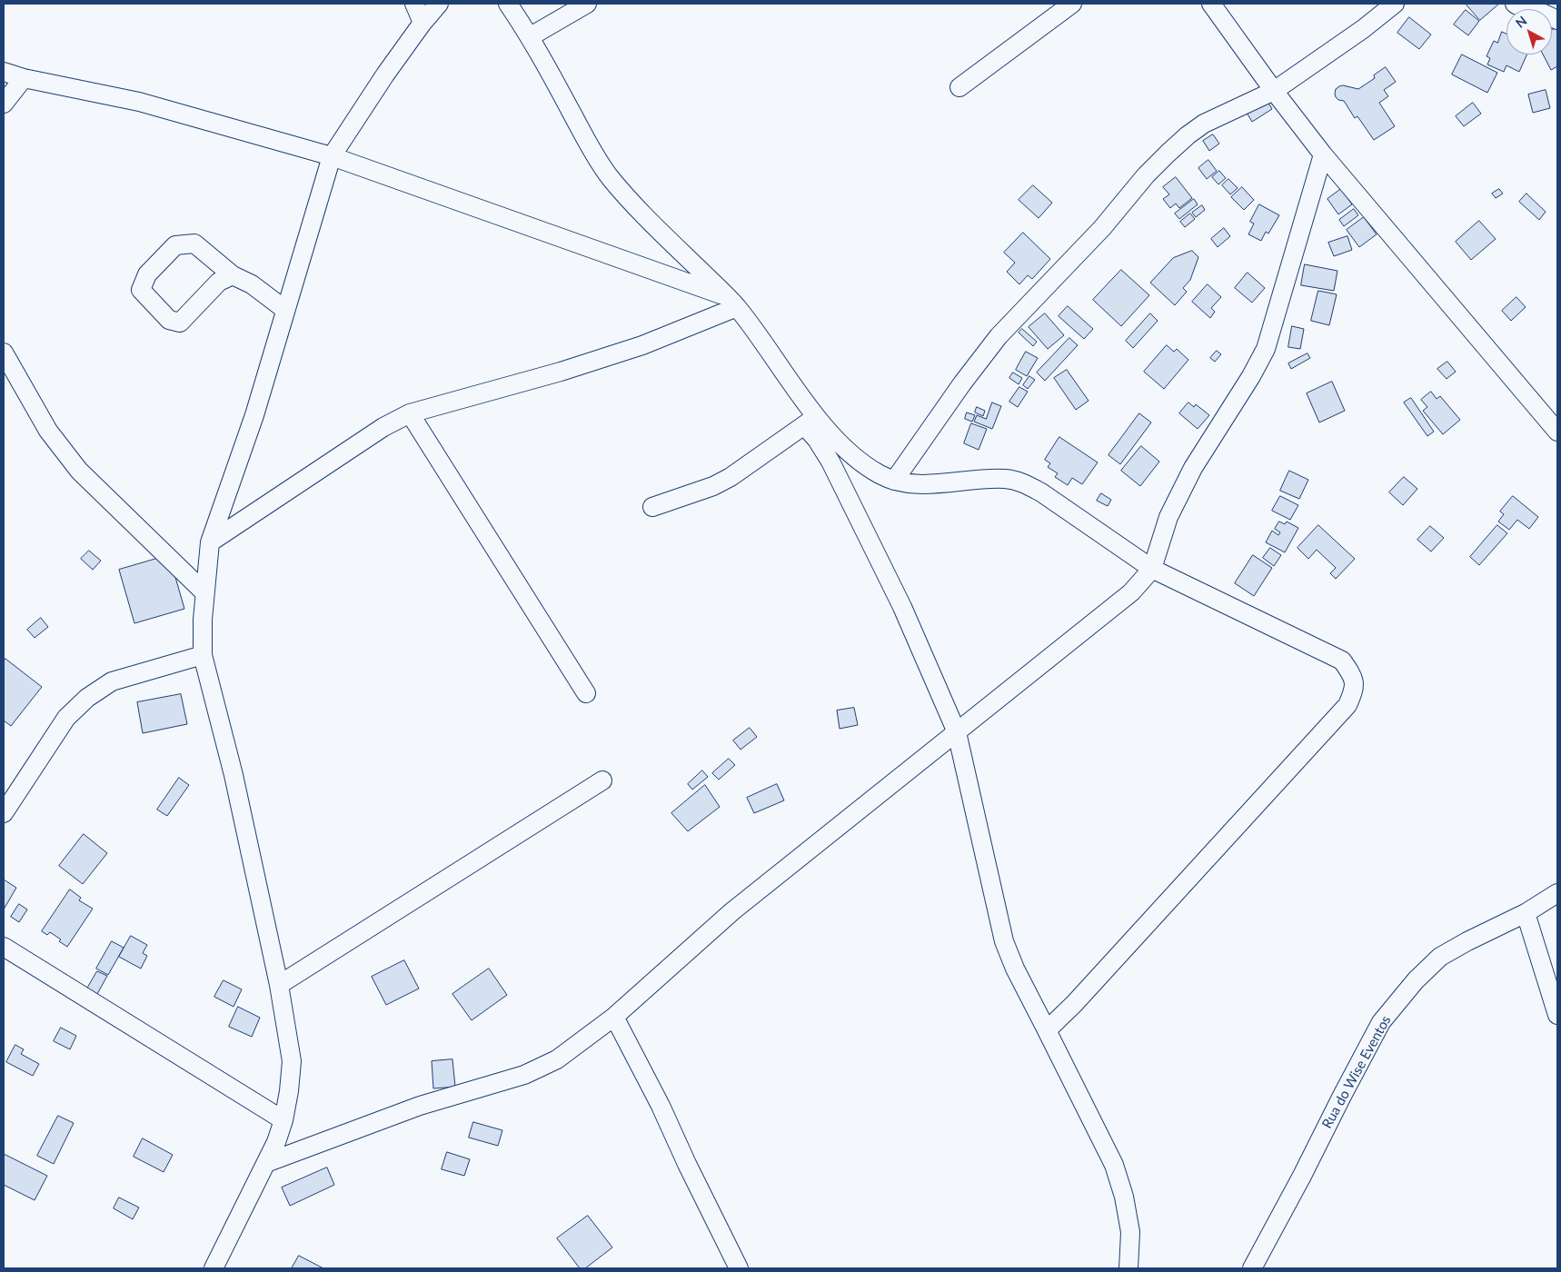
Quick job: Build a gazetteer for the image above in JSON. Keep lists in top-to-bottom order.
{
  "streets": {
    "street": ["Rua do Wise Eventos"]
  },
  "north": "top left"
}
